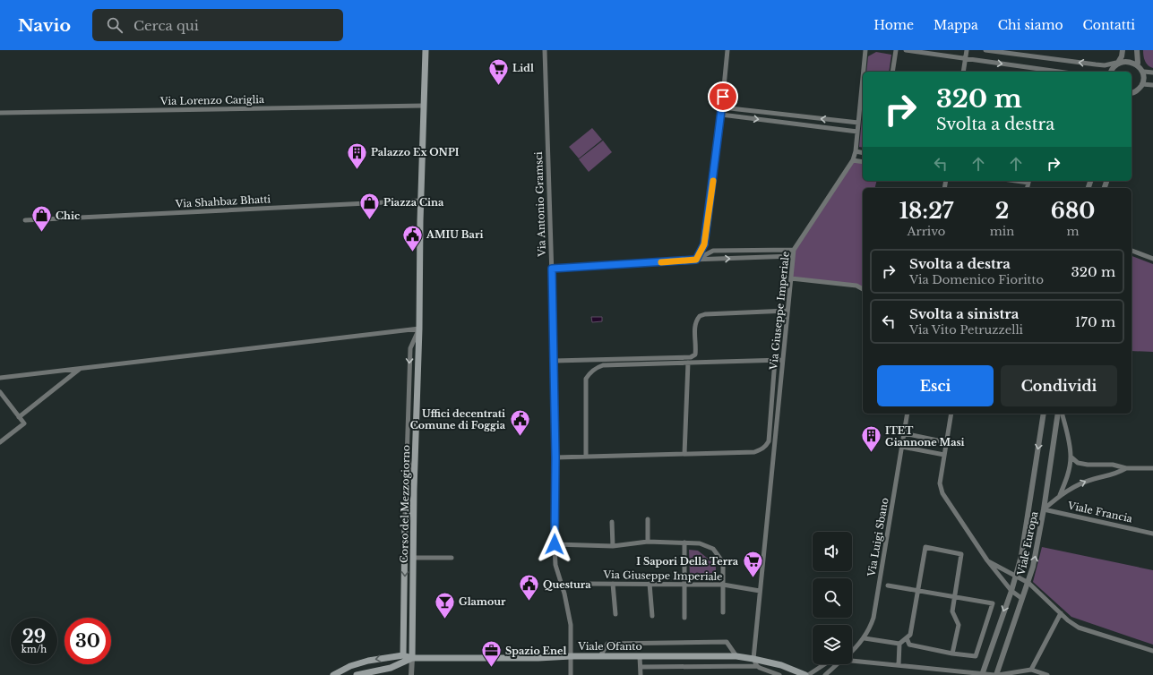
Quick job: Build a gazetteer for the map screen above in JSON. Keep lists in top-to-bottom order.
{
  "streets": {
    "main road": ["Corso del Mezzogiorno", "Viale Ofanto"],
    "street": [
      "Via Lorenzo Cariglia",
      "Via Shahbaz Bhatti",
      "Via Antonio Gramsci",
      "Via Giuseppe Imperiale",
      "Viale Francia",
      "Via Luigi Sbano",
      "Viale Europa"
    ]
  },
  "crossings": [
    ["Via Lorenzo Cariglia", "Corso del Mezzogiorno"],
    ["Via Shahbaz Bhatti", "Corso del Mezzogiorno"],
    ["Via Antonio Gramsci", "Viale Ofanto"],
    ["Via Giuseppe Imperiale", "Viale Ofanto"],
    ["Corso del Mezzogiorno", "Viale Ofanto"],
    ["Viale Francia", "Viale Europa"]
  ],
  "places": {
    "supermarket": ["Lidl", "I Sapori Della Terra"],
    "building": ["Palazzo Ex ONPI", "ITET Giannone Masi"],
    "shop": ["Piazza Cina", "Chic"],
    "public building": ["AMIU Bari", "Uffici decentrati Comune di Foggia", "Questura"],
    "bar": ["Glamour"],
    "office": ["Spazio Enel"]
  },
  "page": {
    "header": "Navio",
    "search": "Cerca qui",
    "nav": [
      "Home",
      "Mappa",
      "Chi siamo",
      "Contatti"
    ],
    "turn": ["320 m", "Svolta a destra"],
    "eta": [
      "18:27",
      "Arrivo",
      "2",
      "min",
      "680",
      "m"
    ],
    "list": [
      {
        "name": "Svolta a destra",
        "note": "Via Domenico Fioritto",
        "value": "320 m"
      },
      {
        "name": "Svolta a sinistra",
        "note": "Via Vito Petruzzelli",
        "value": "170 m"
      }
    ],
    "buttons": ["Esci", "Condividi"],
    "speed": "29 km/h",
    "limit": "30"
  }
}
